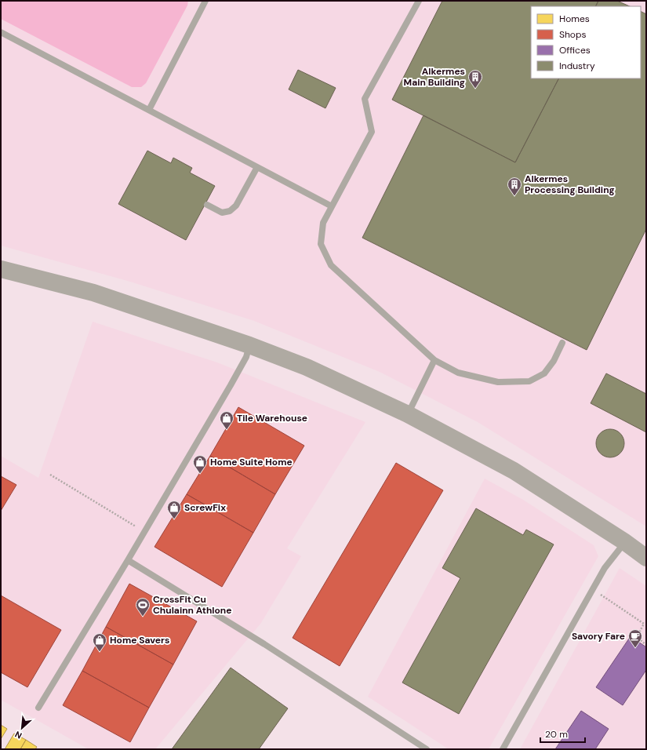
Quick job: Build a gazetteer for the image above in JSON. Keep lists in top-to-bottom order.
{
  "places": {
    "building": ["Alkermes Main Building", "Alkermes Processing Building"],
    "shop": [
      "Tile Warehouse",
      "Home Suite Home",
      "ScrewFix",
      "Home Savers"
    ],
    "sports": ["CrossFit Cu Chulainn Athlone"],
    "cafe": ["Savory Fare"]
  },
  "legend": [
    "Homes",
    "Shops",
    "Offices",
    "Industry"
  ],
  "scale_bar": "20 m",
  "north": "bottom left"
}
